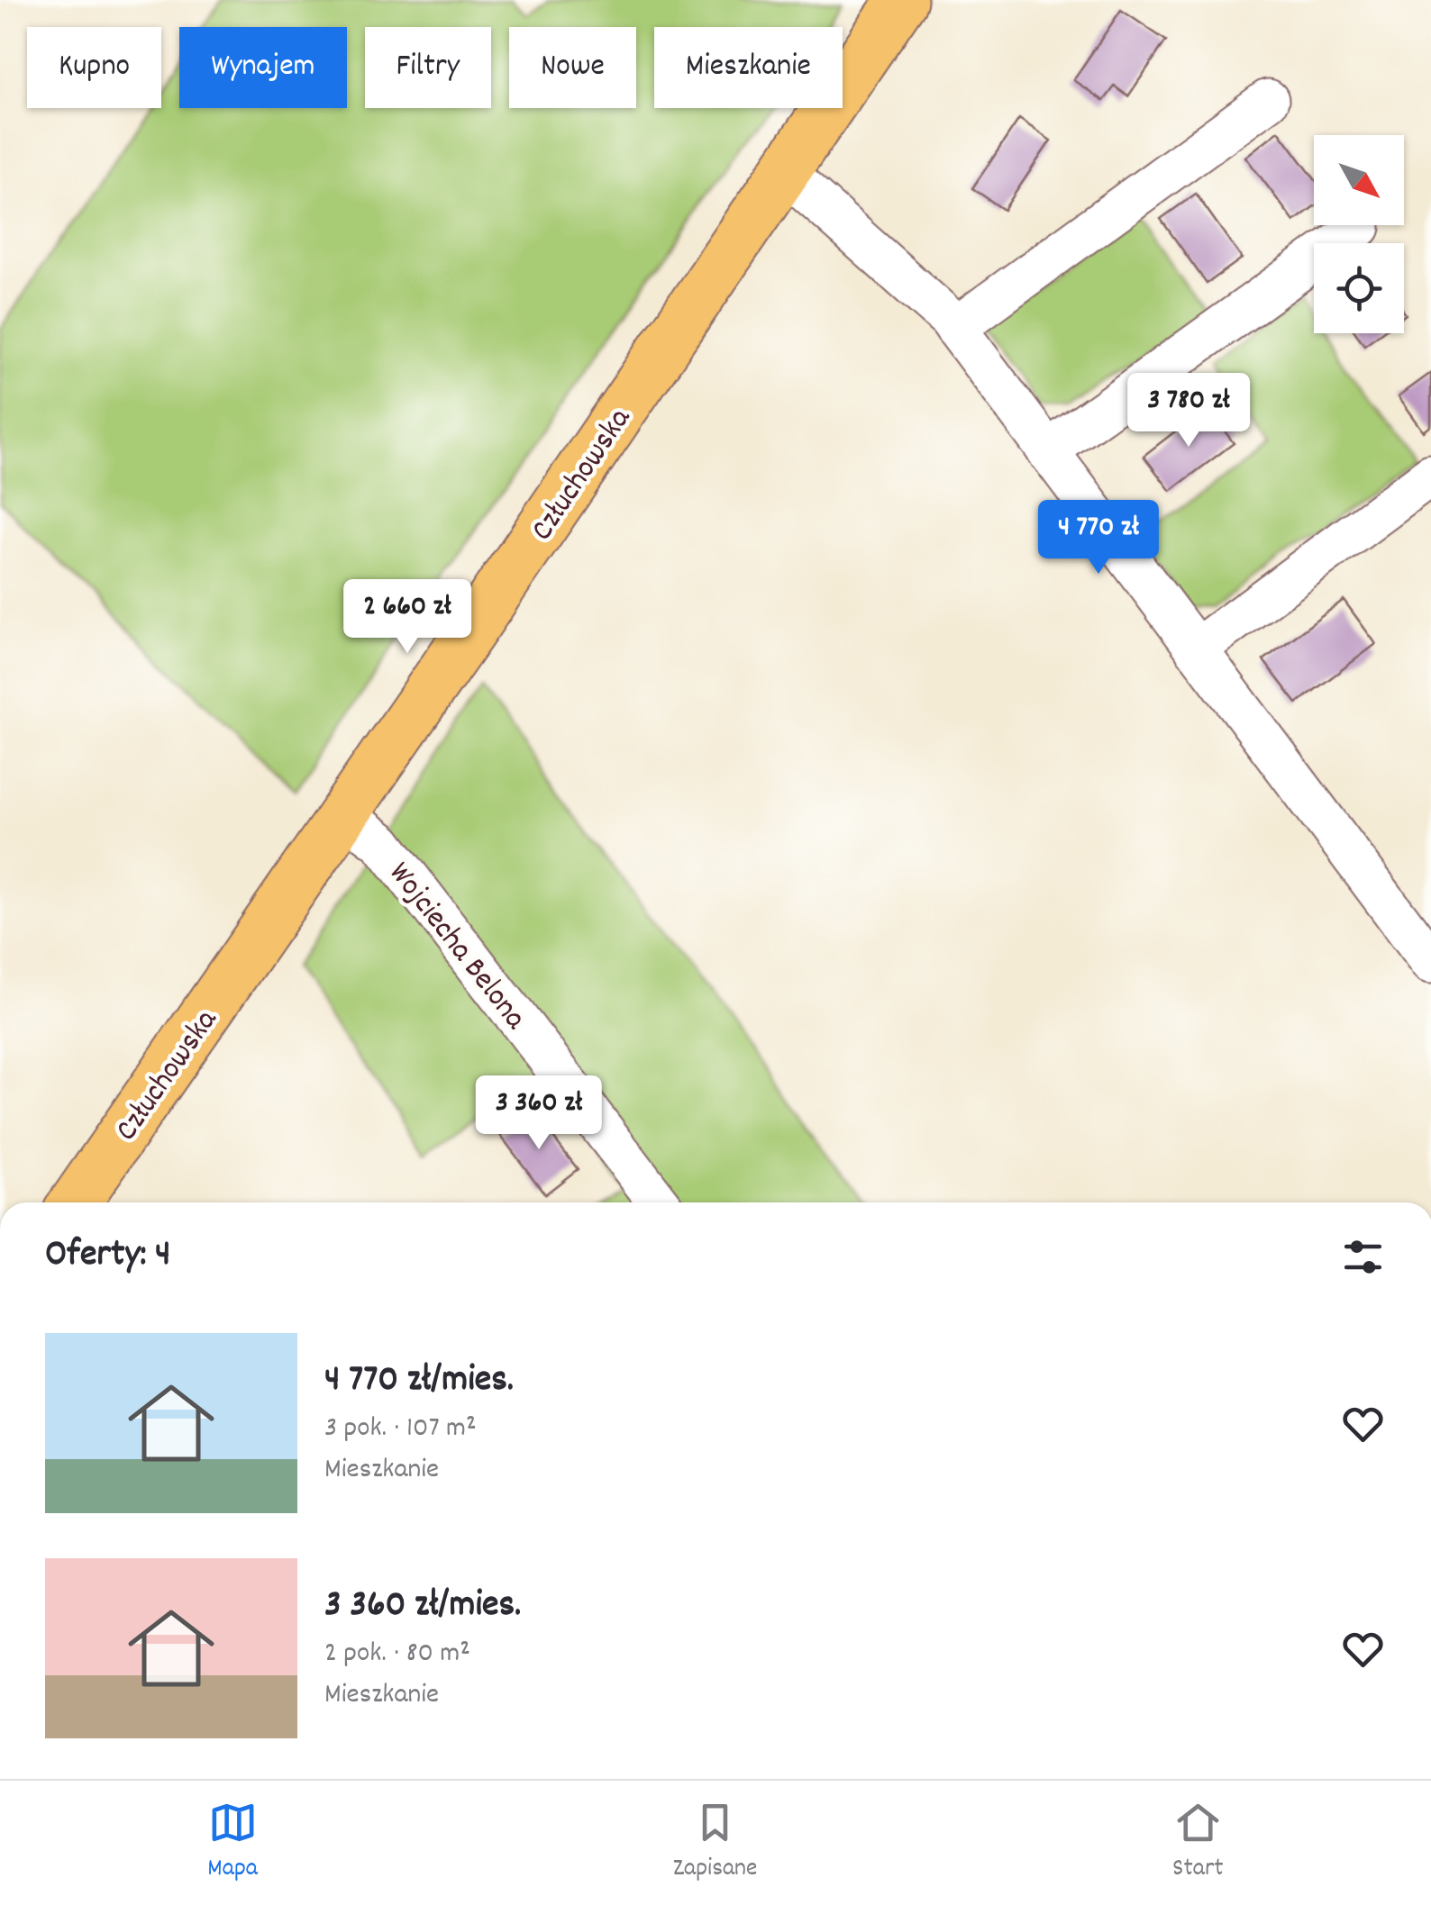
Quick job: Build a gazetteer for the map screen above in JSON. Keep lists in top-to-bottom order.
{
  "streets": {
    "main road": ["Człuchowska"],
    "street": ["Wojciecha Belona"]
  },
  "crossings": [
    ["Człuchowska", "Wojciecha Belona"]
  ],
  "north": "bottom right",
  "page": {
    "chip": [
      "Kupno",
      "Wynajem",
      "Filtry",
      "Nowe",
      "Mieszkanie"
    ],
    "price": [
      "3 780 zł",
      "4 770 zł",
      "2 660 zł",
      "3 360 zł"
    ],
    "heading": "Oferty: 4",
    "list": [
      {
        "name": "4 770 zł/mies.",
        "note": "3 pok. · 107 m² · Mieszkanie"
      },
      {
        "name": "3 360 zł/mies.",
        "note": "2 pok. · 80 m² · Mieszkanie"
      }
    ],
    "tabs": ["Mapa", "Zapisane", "Start"]
  }
}
